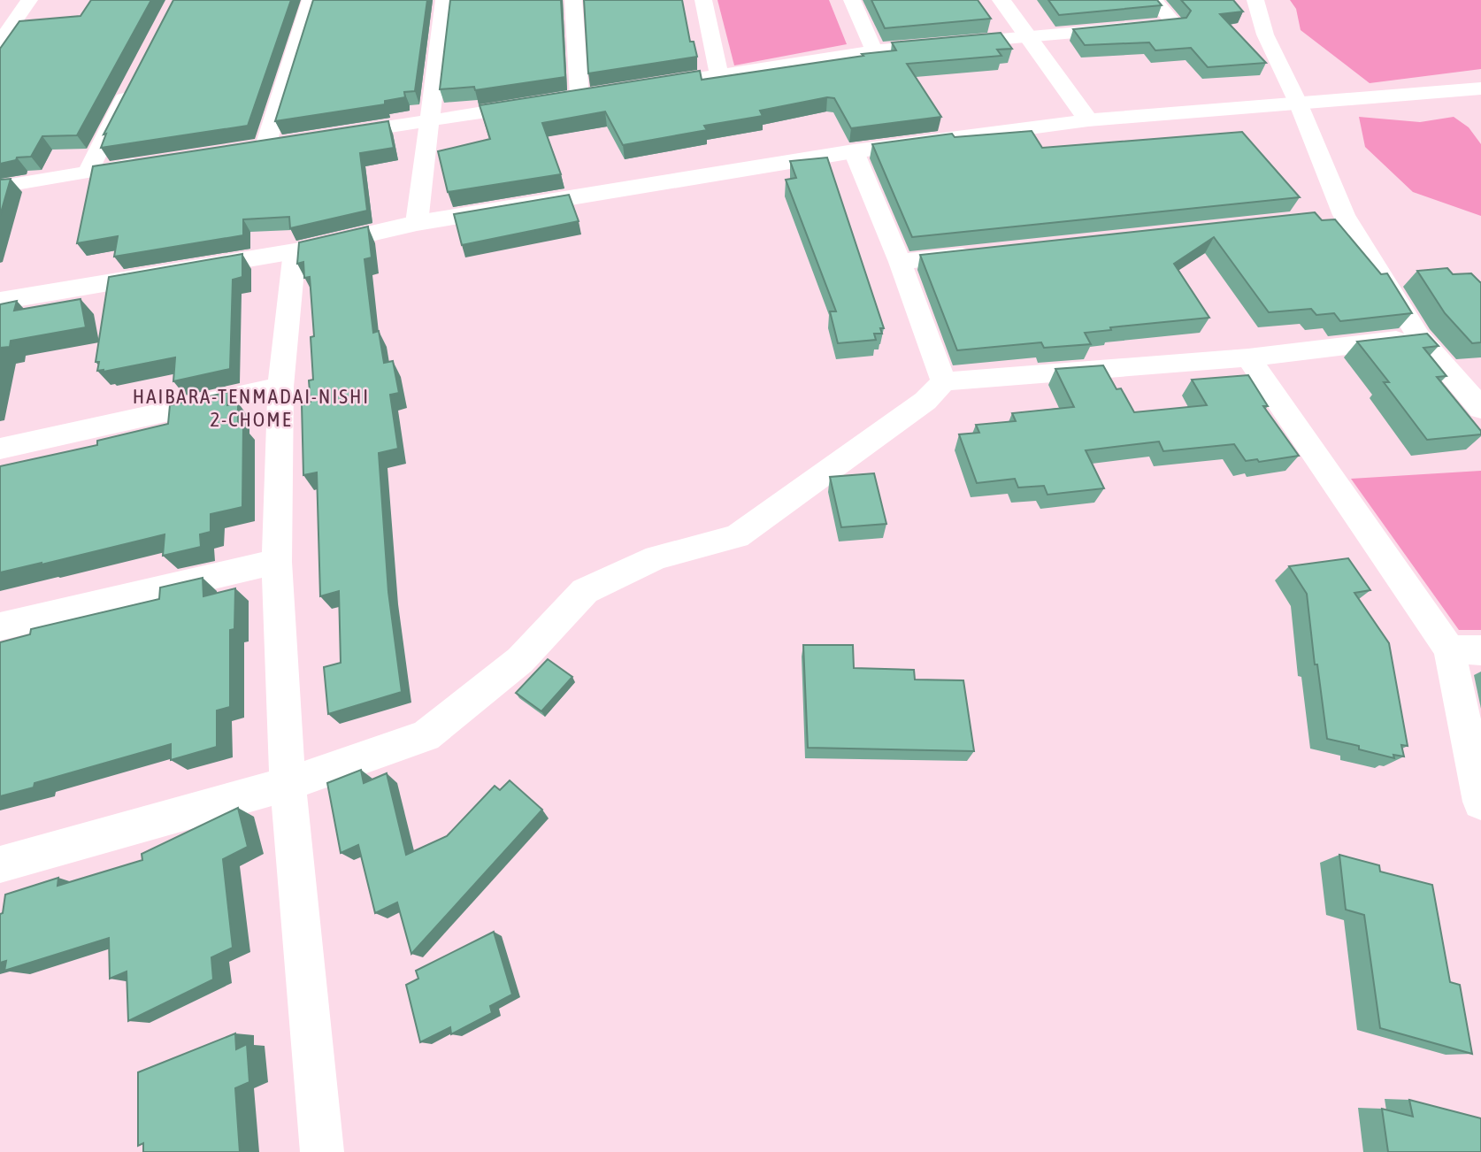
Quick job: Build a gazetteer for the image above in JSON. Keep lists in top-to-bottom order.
{
  "districts": ["HAIBARA-TENMADAI-NISHI 2-CHOME"]
}
